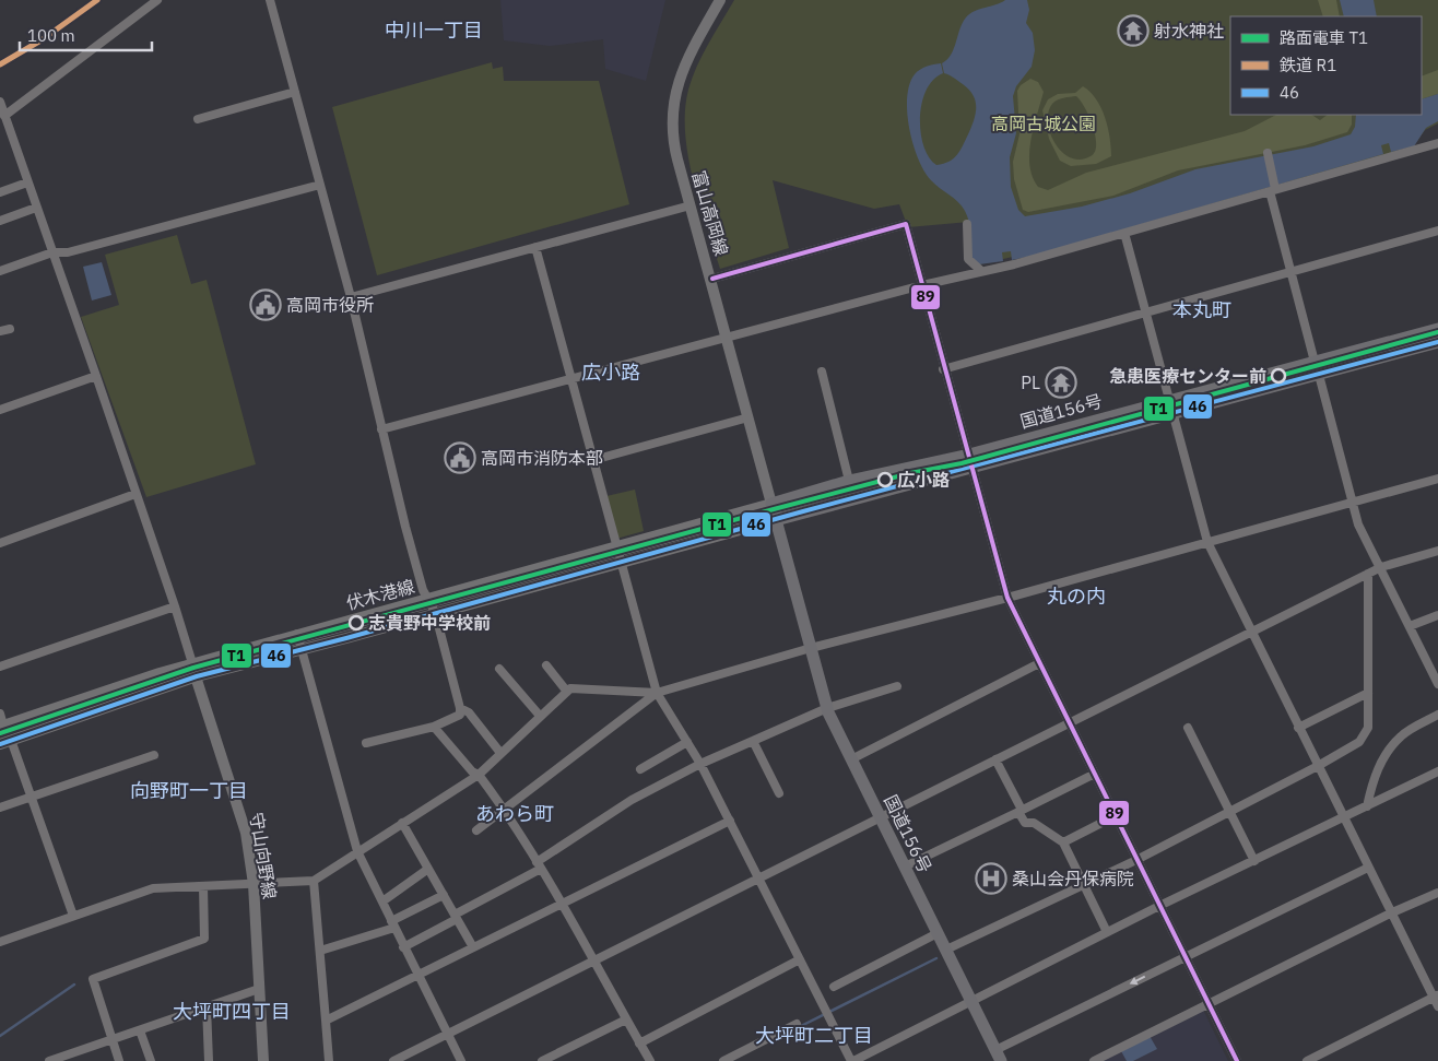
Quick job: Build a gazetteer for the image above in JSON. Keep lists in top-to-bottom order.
{
  "streets": {
    "highway": ["国道156号"],
    "main road": ["富山高岡線", "伏木港線", "守山向野線"]
  },
  "crossings": [
    ["富山高岡線", "国道156号"],
    ["富山高岡線", "伏木港線"],
    ["国道156号", "伏木港線"],
    ["伏木港線", "守山向野線"]
  ],
  "districts": [
    "中川一丁目",
    "本丸町",
    "広小路",
    "丸の内",
    "向野町一丁目",
    "あわら町",
    "大坪町四丁目",
    "大坪町二丁目"
  ],
  "parks": ["高岡古城公園"],
  "places": {
    "temple": ["射水神社", "PL"],
    "public building": ["高岡市役所", "高岡市消防本部"],
    "other": ["急患医療センター前", "広小路", "志貴野中学校前"],
    "hospital": ["桑山会丹保病院"]
  },
  "lines": [
    "rail line R1",
    "transit line 89",
    "tram line T1",
    "transit line 46"
  ],
  "legend": ["路面電車 T1", "鉄道 R1", "46"],
  "scale_bar": "100 m"
}
